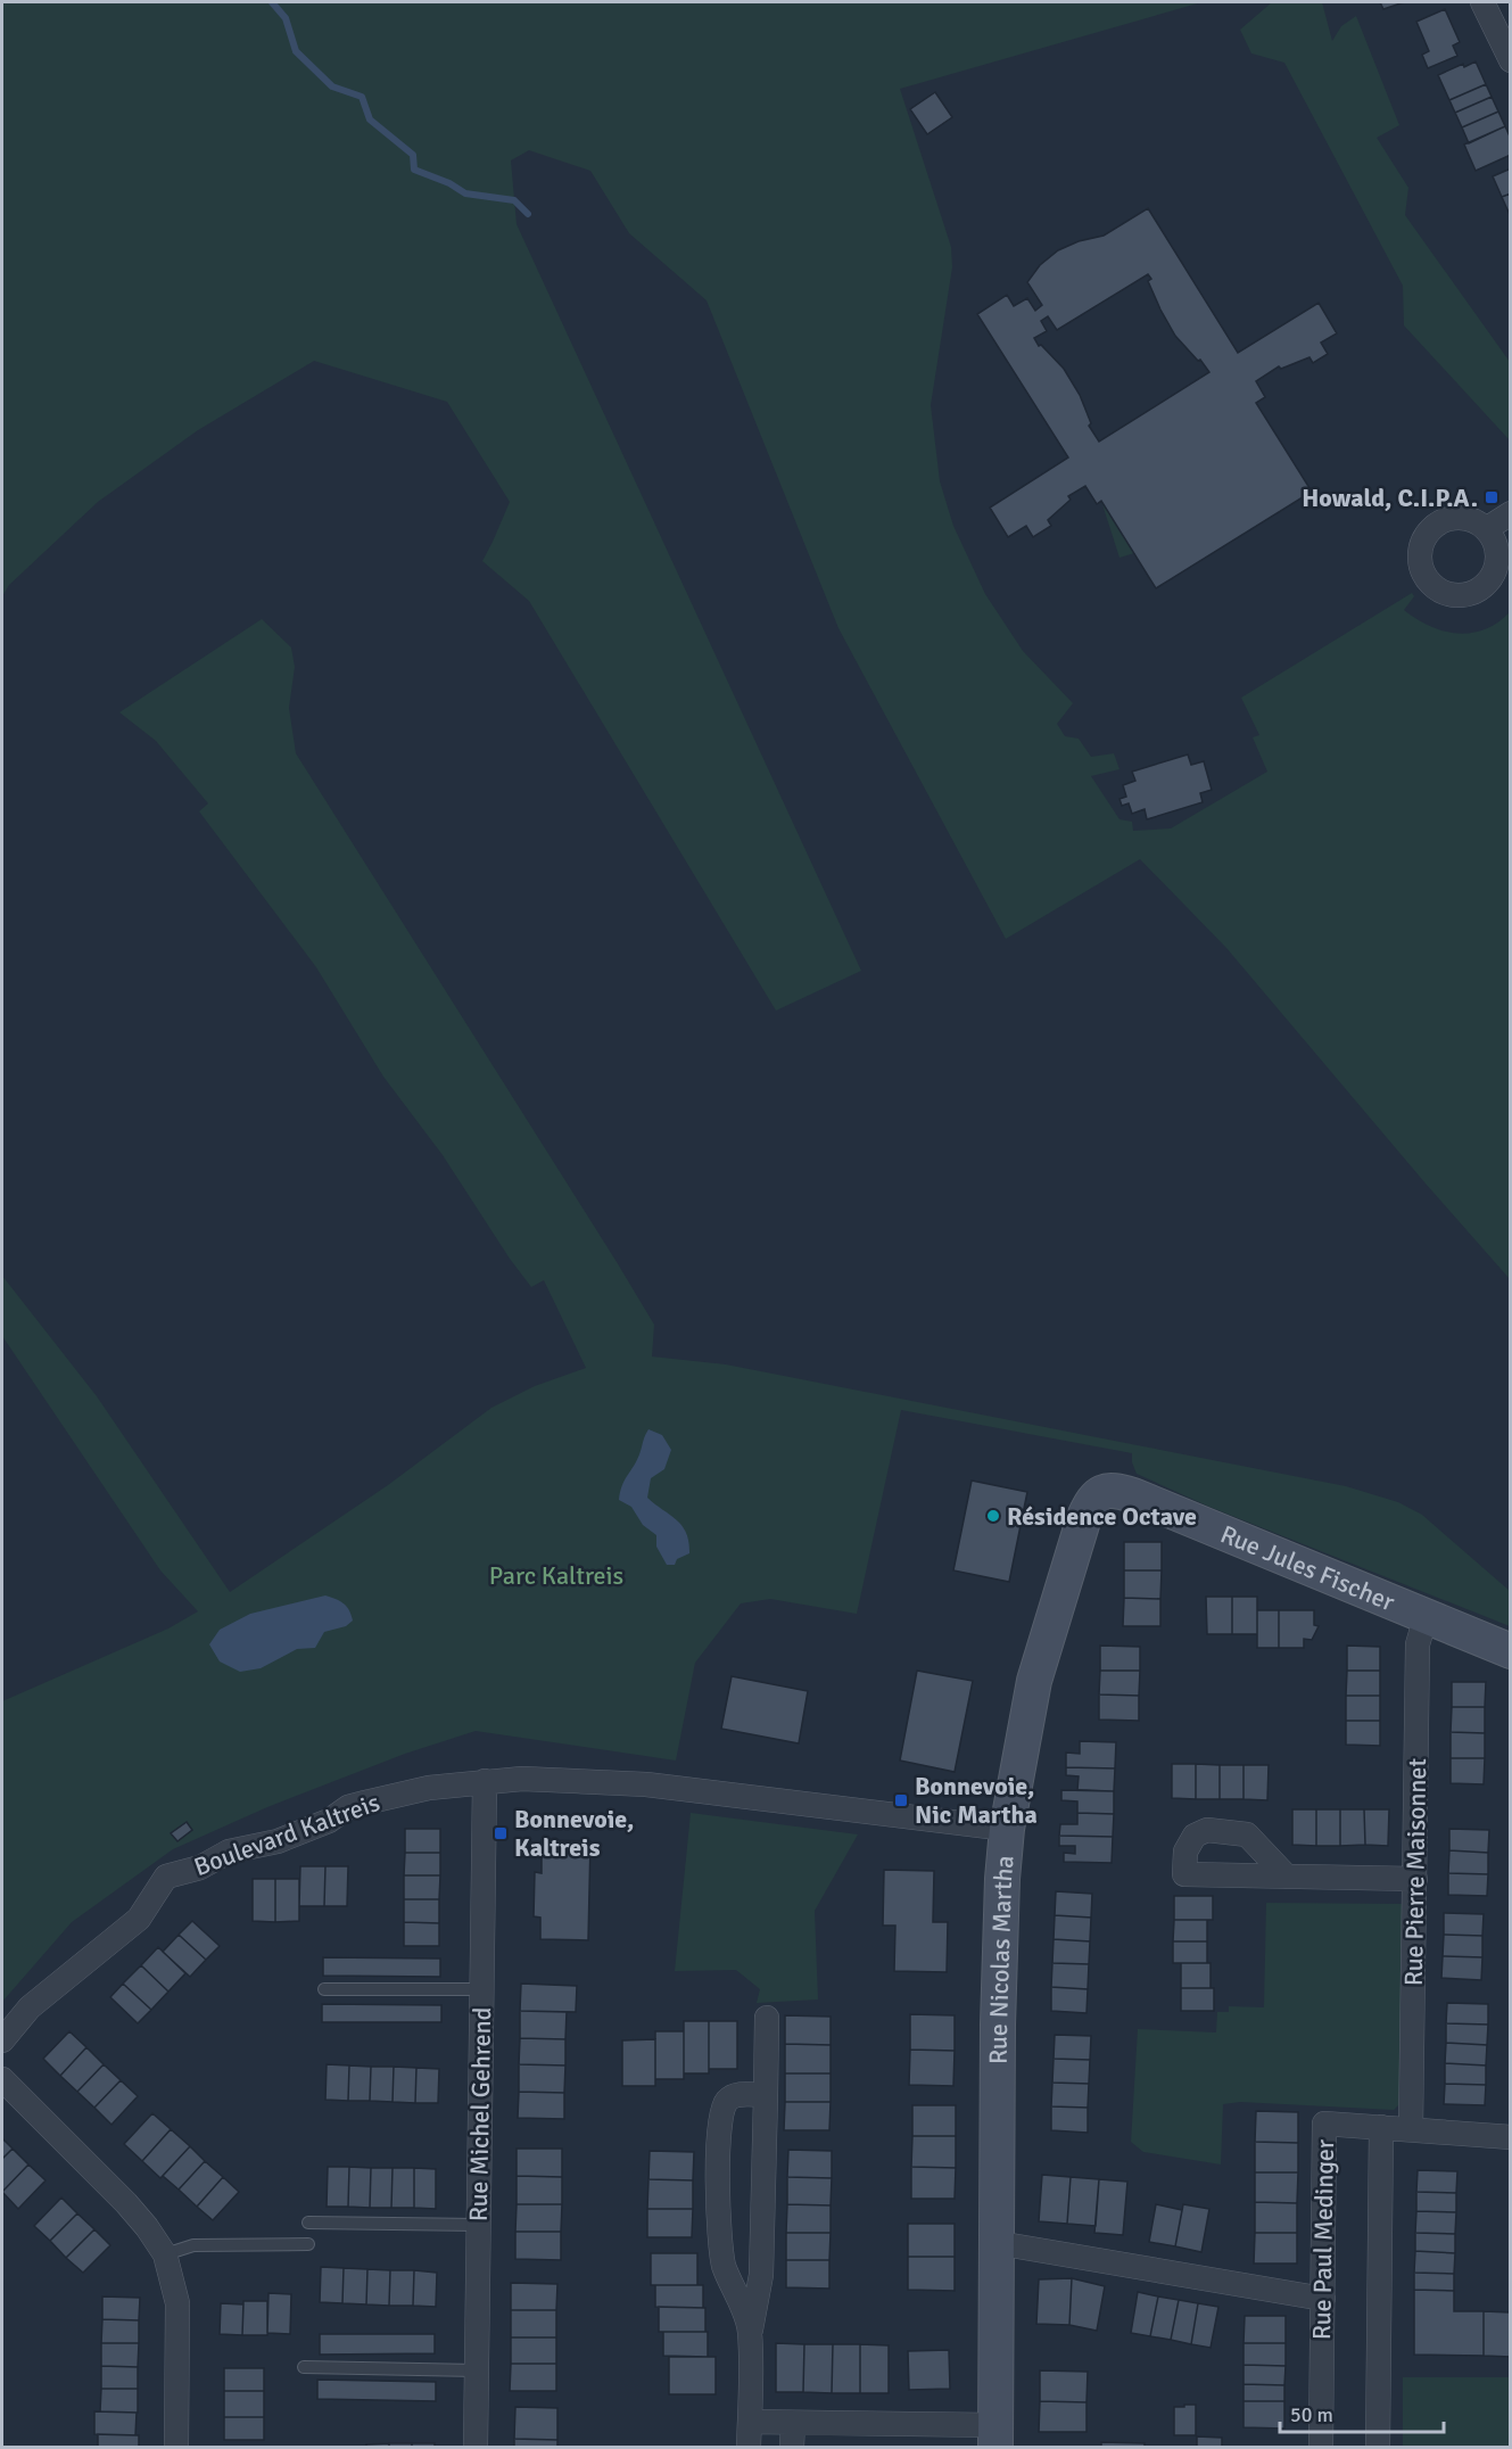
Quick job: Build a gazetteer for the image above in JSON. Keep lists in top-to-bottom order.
{
  "streets": {
    "street": [
      "Rue Jules Fischer",
      "Boulevard Kaltreis",
      "Rue Pierre Maisonnet",
      "Rue Nicolas Martha",
      "Rue Michel Gehrend",
      "Rue Paul Medinger"
    ]
  },
  "crossings": [
    ["Rue Jules Fischer", "Rue Pierre Maisonnet"],
    ["Rue Jules Fischer", "Rue Nicolas Martha"],
    ["Boulevard Kaltreis", "Rue Nicolas Martha"],
    ["Boulevard Kaltreis", "Rue Michel Gehrend"]
  ],
  "parks": ["Parc Kaltreis"],
  "places": {
    "transit": ["Howald, C.I.P.A.", "Bonnevoie, Nic Martha", "Bonnevoie, Kaltreis"],
    "other": ["Résidence Octave"]
  },
  "scale_bar": "50 m"
}
